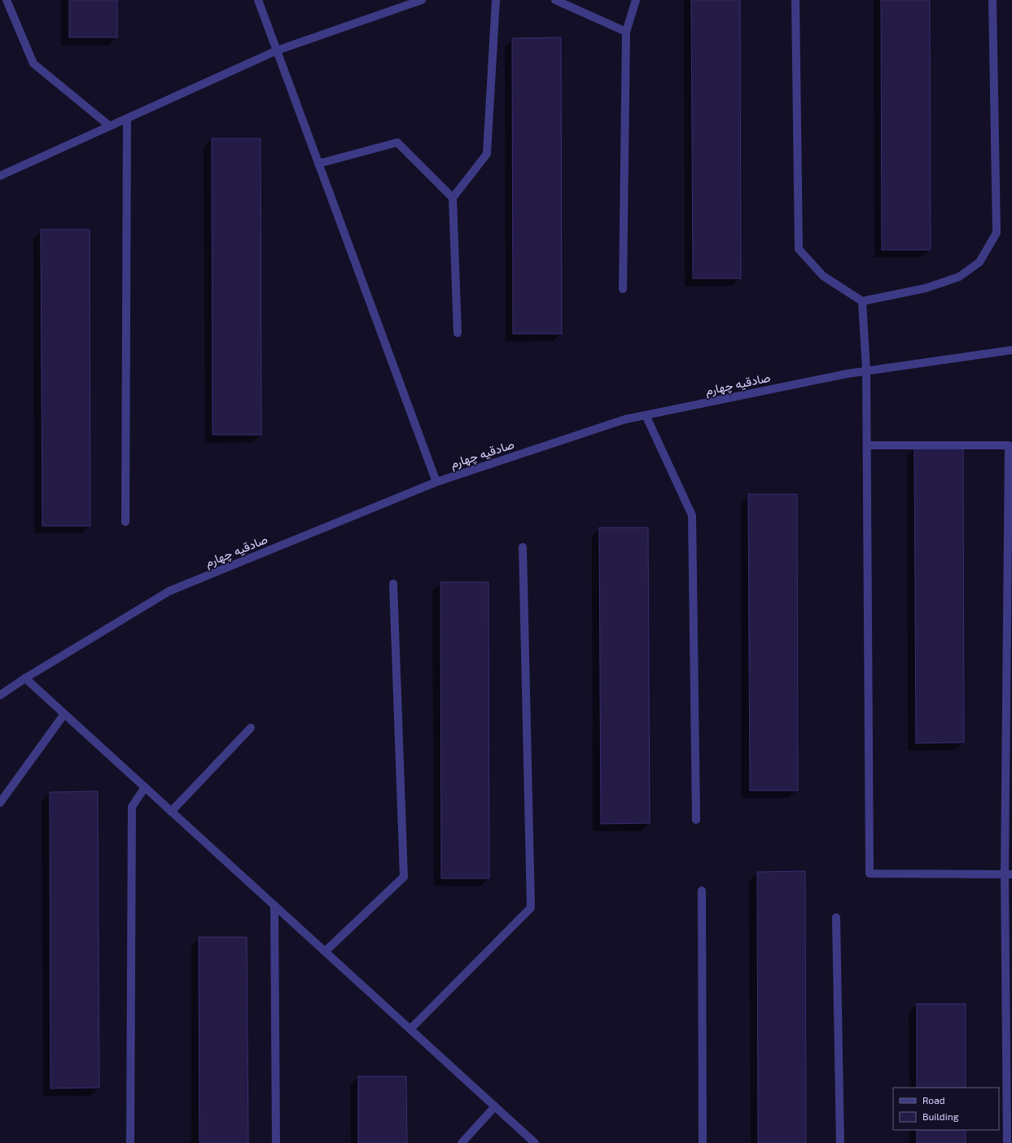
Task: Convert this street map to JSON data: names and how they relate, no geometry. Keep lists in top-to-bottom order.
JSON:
{
  "streets": {
    "street": ["صادقیه چهارم"]
  },
  "legend": ["Road", "Building"]
}
